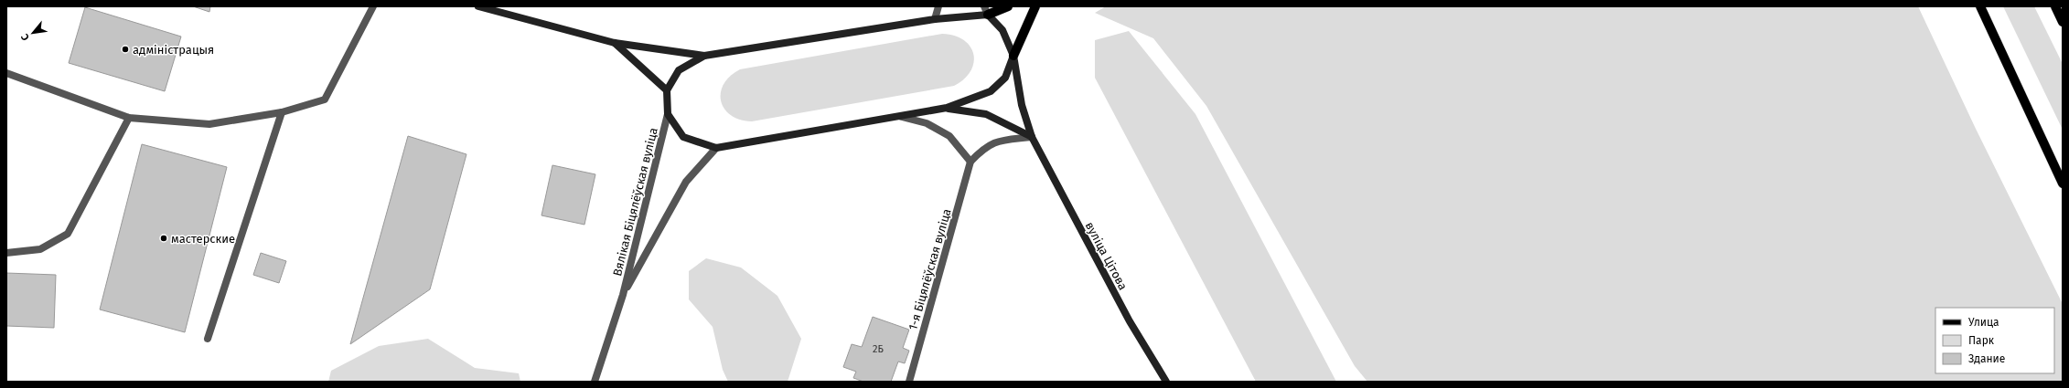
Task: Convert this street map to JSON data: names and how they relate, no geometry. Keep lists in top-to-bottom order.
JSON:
{
  "streets": {
    "main road": ["вуліца Цітова"],
    "street": ["Вялікая Біцялёўская вуліца", "1-я Біцялёўская вуліца"]
  },
  "crossings": [
    ["вуліца Цітова", "1-я Біцялёўская вуліца"]
  ],
  "places": ["адміністрацыя", "мастерские"],
  "house_numbers": ["2Б"],
  "legend": ["Улица", "Парк", "Здание"],
  "north": "bottom left"
}
